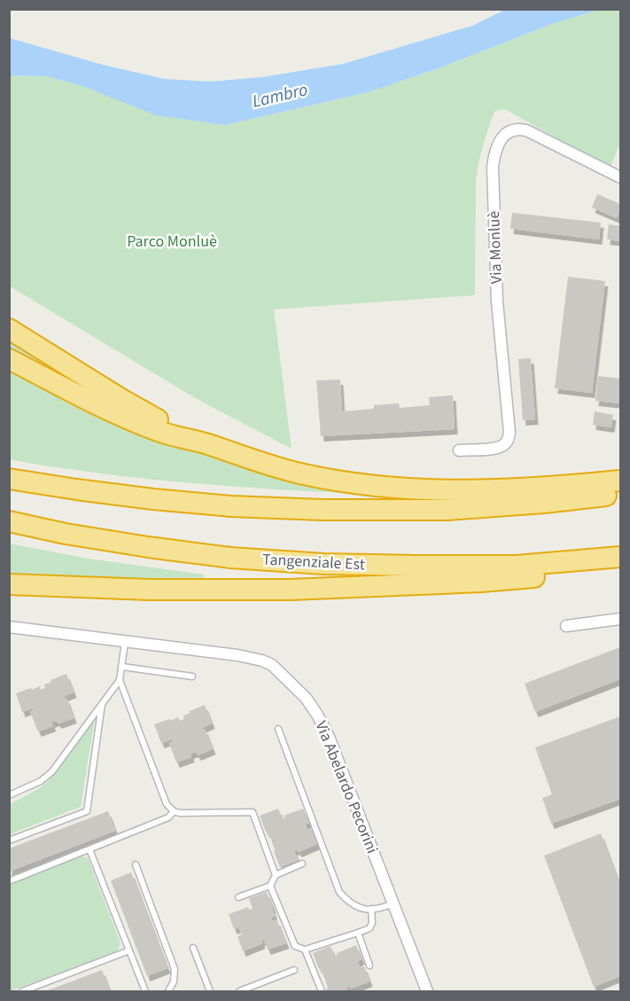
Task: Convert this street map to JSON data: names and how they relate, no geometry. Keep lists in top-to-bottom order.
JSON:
{
  "streets": {
    "highway": ["Tangenziale Est"],
    "street": ["Via Monluè", "Via Abelardo Pecorini"]
  },
  "water": ["Lambro"],
  "parks": ["Parco Monluè"]
}
